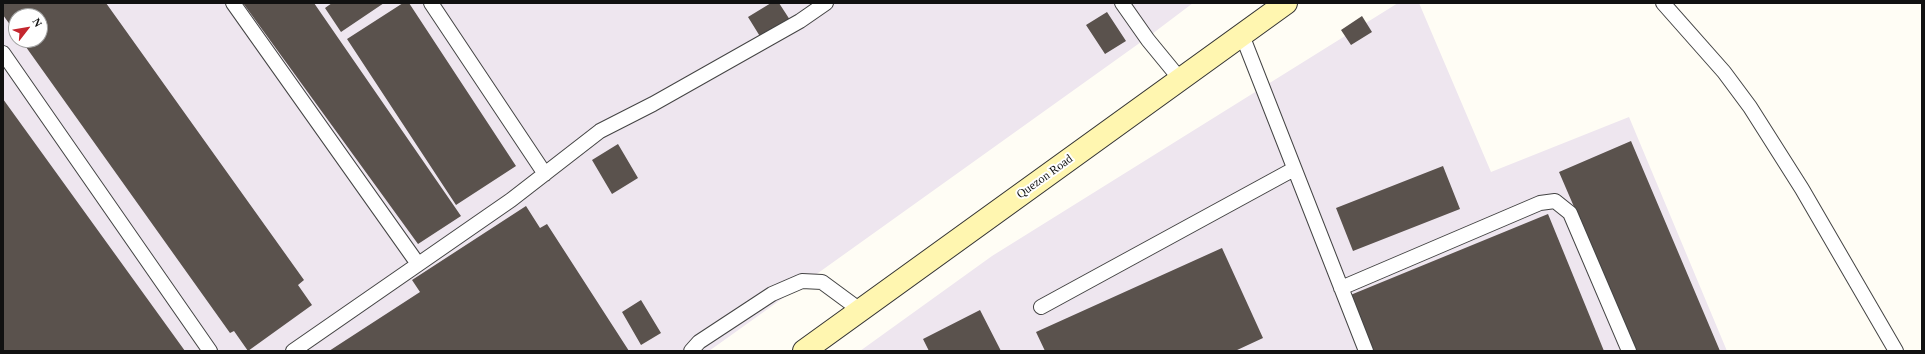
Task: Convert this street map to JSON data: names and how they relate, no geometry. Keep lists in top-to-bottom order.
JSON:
{
  "streets": {
    "main road": ["Quezon Road"]
  },
  "north": "top right"
}
